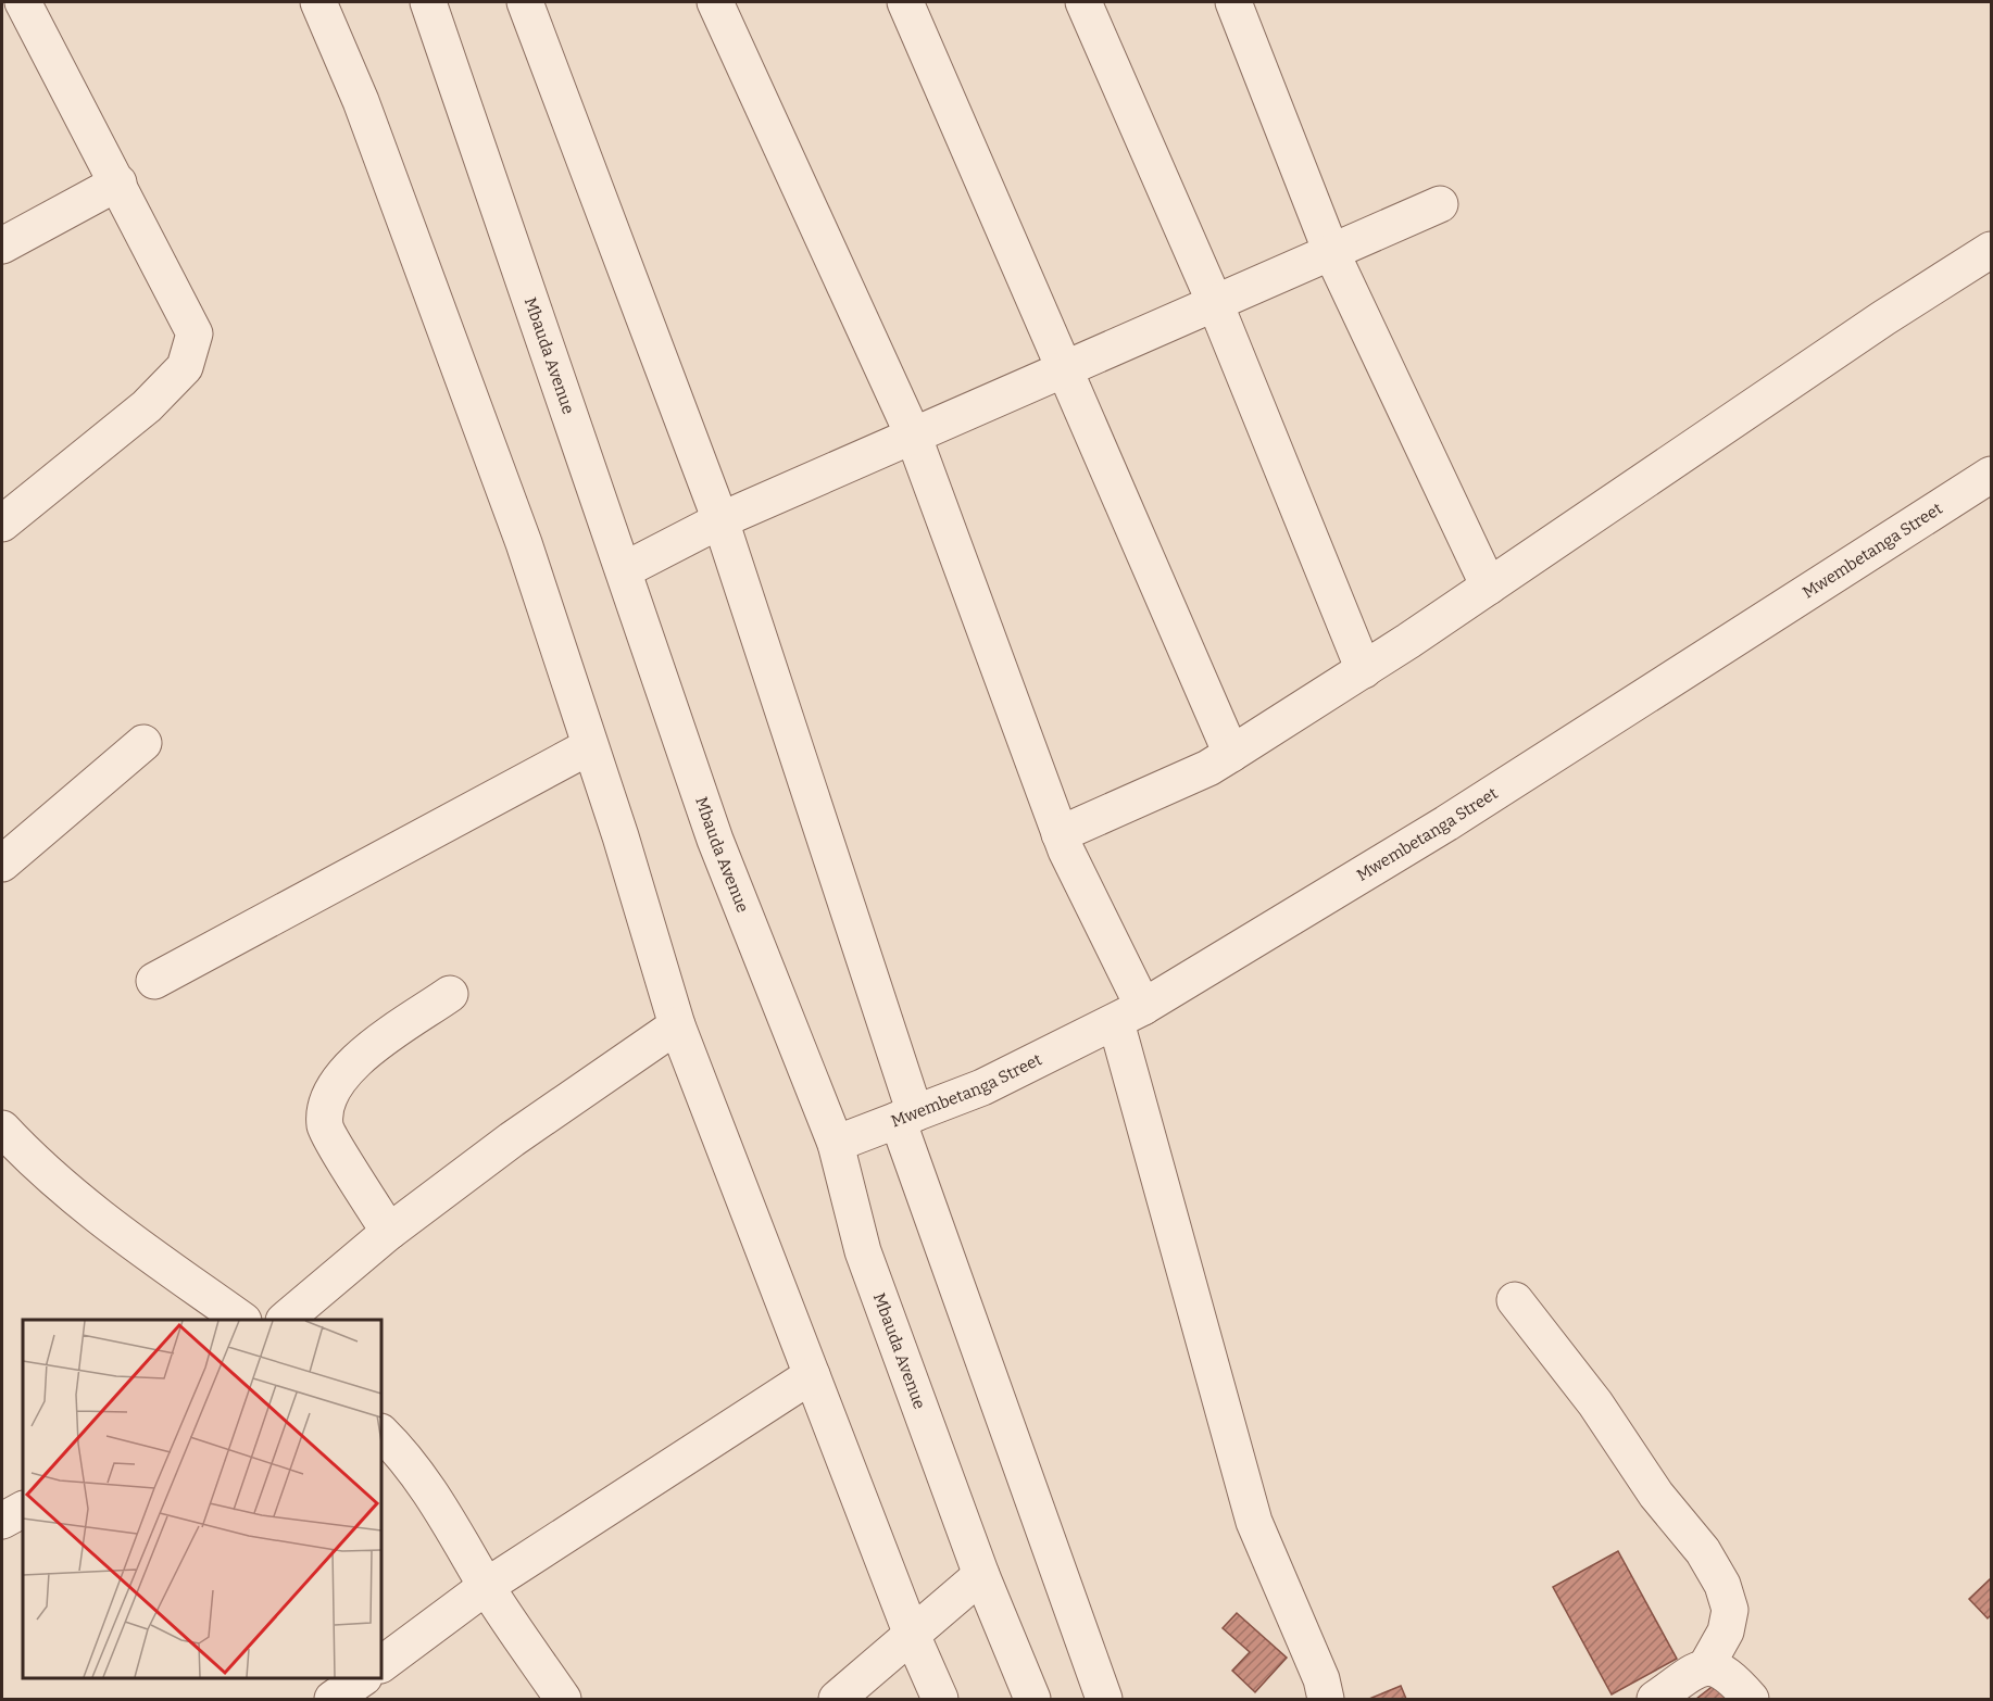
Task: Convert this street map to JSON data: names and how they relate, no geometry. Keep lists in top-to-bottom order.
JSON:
{
  "streets": {
    "street": ["Mbauda Avenue", "Mwembetanga Street"]
  },
  "crossings": [
    ["Mbauda Avenue", "Mwembetanga Street"]
  ]
}
